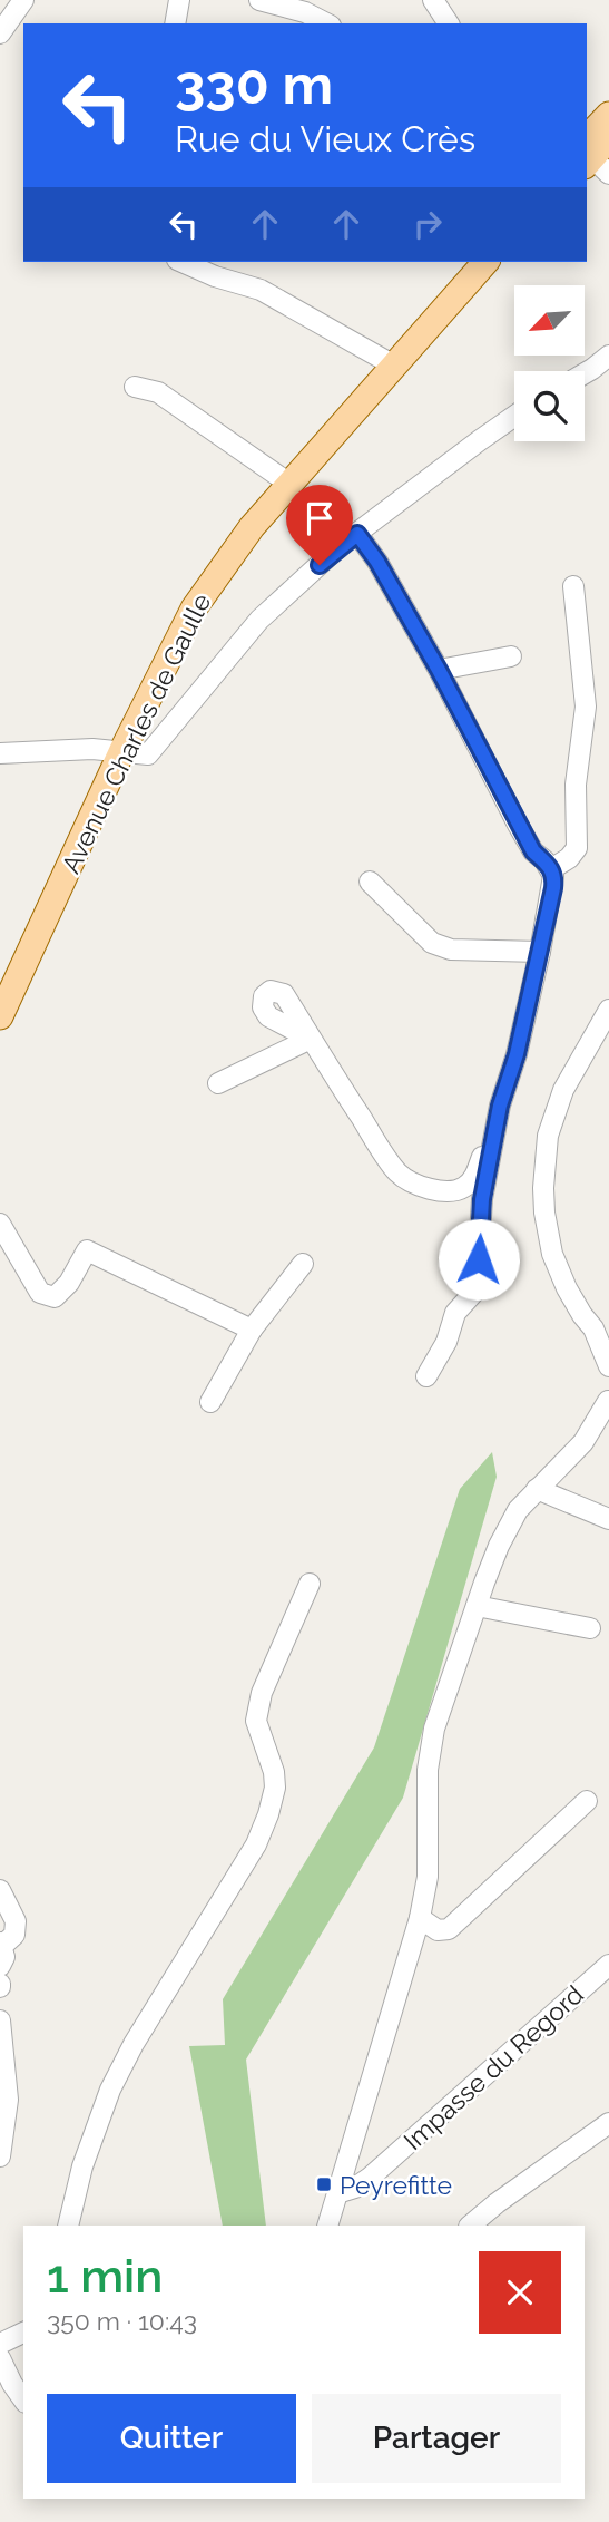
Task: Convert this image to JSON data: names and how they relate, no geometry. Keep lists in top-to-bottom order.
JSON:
{
  "streets": {
    "main road": ["Avenue Charles de Gaulle"],
    "street": ["Impasse du Regord"]
  },
  "places": {
    "transit": ["Peyrefitte"]
  },
  "north": "bottom left",
  "page": {
    "turn": ["330 m", "Rue du Vieux Crès"],
    "heading": ["1 min", "350 m · 10:43"],
    "buttons": ["Quitter", "Partager"]
  }
}
